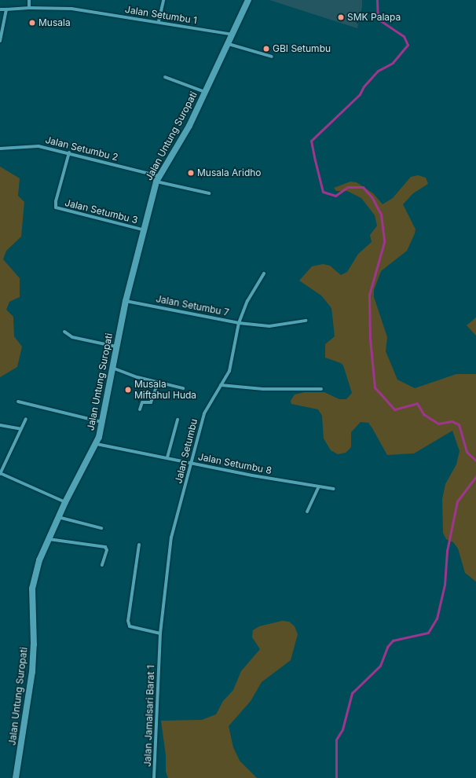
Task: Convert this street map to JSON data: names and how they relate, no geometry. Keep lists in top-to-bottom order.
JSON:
{
  "streets": {
    "main road": ["Jalan Untung Suropati"],
    "street": [
      "Jalan Setumbu 1",
      "Jalan Setumbu 2",
      "Jalan Setumbu 3",
      "Jalan Setumbu 7",
      "Jalan Setumbu",
      "Jalan Setumbu 8",
      "Jalan Jamalsari Barat 1"
    ]
  },
  "crossings": [
    ["Jalan Setumbu 1", "Jalan Untung Suropati"],
    ["Jalan Untung Suropati", "Jalan Setumbu 2"],
    ["Jalan Untung Suropati", "Jalan Setumbu 3"],
    ["Jalan Untung Suropati", "Jalan Setumbu 7"],
    ["Jalan Untung Suropati", "Jalan Setumbu 8"],
    ["Jalan Setumbu 2", "Jalan Setumbu 3"],
    ["Jalan Setumbu 7", "Jalan Setumbu"],
    ["Jalan Setumbu", "Jalan Setumbu 8"],
    ["Jalan Setumbu", "Jalan Jamalsari Barat 1"]
  ],
  "places": [
    "SMK Palapa",
    "Musala",
    "GBI Setumbu",
    "Musala Aridho",
    "Musala Miftahul Huda"
  ]
}
